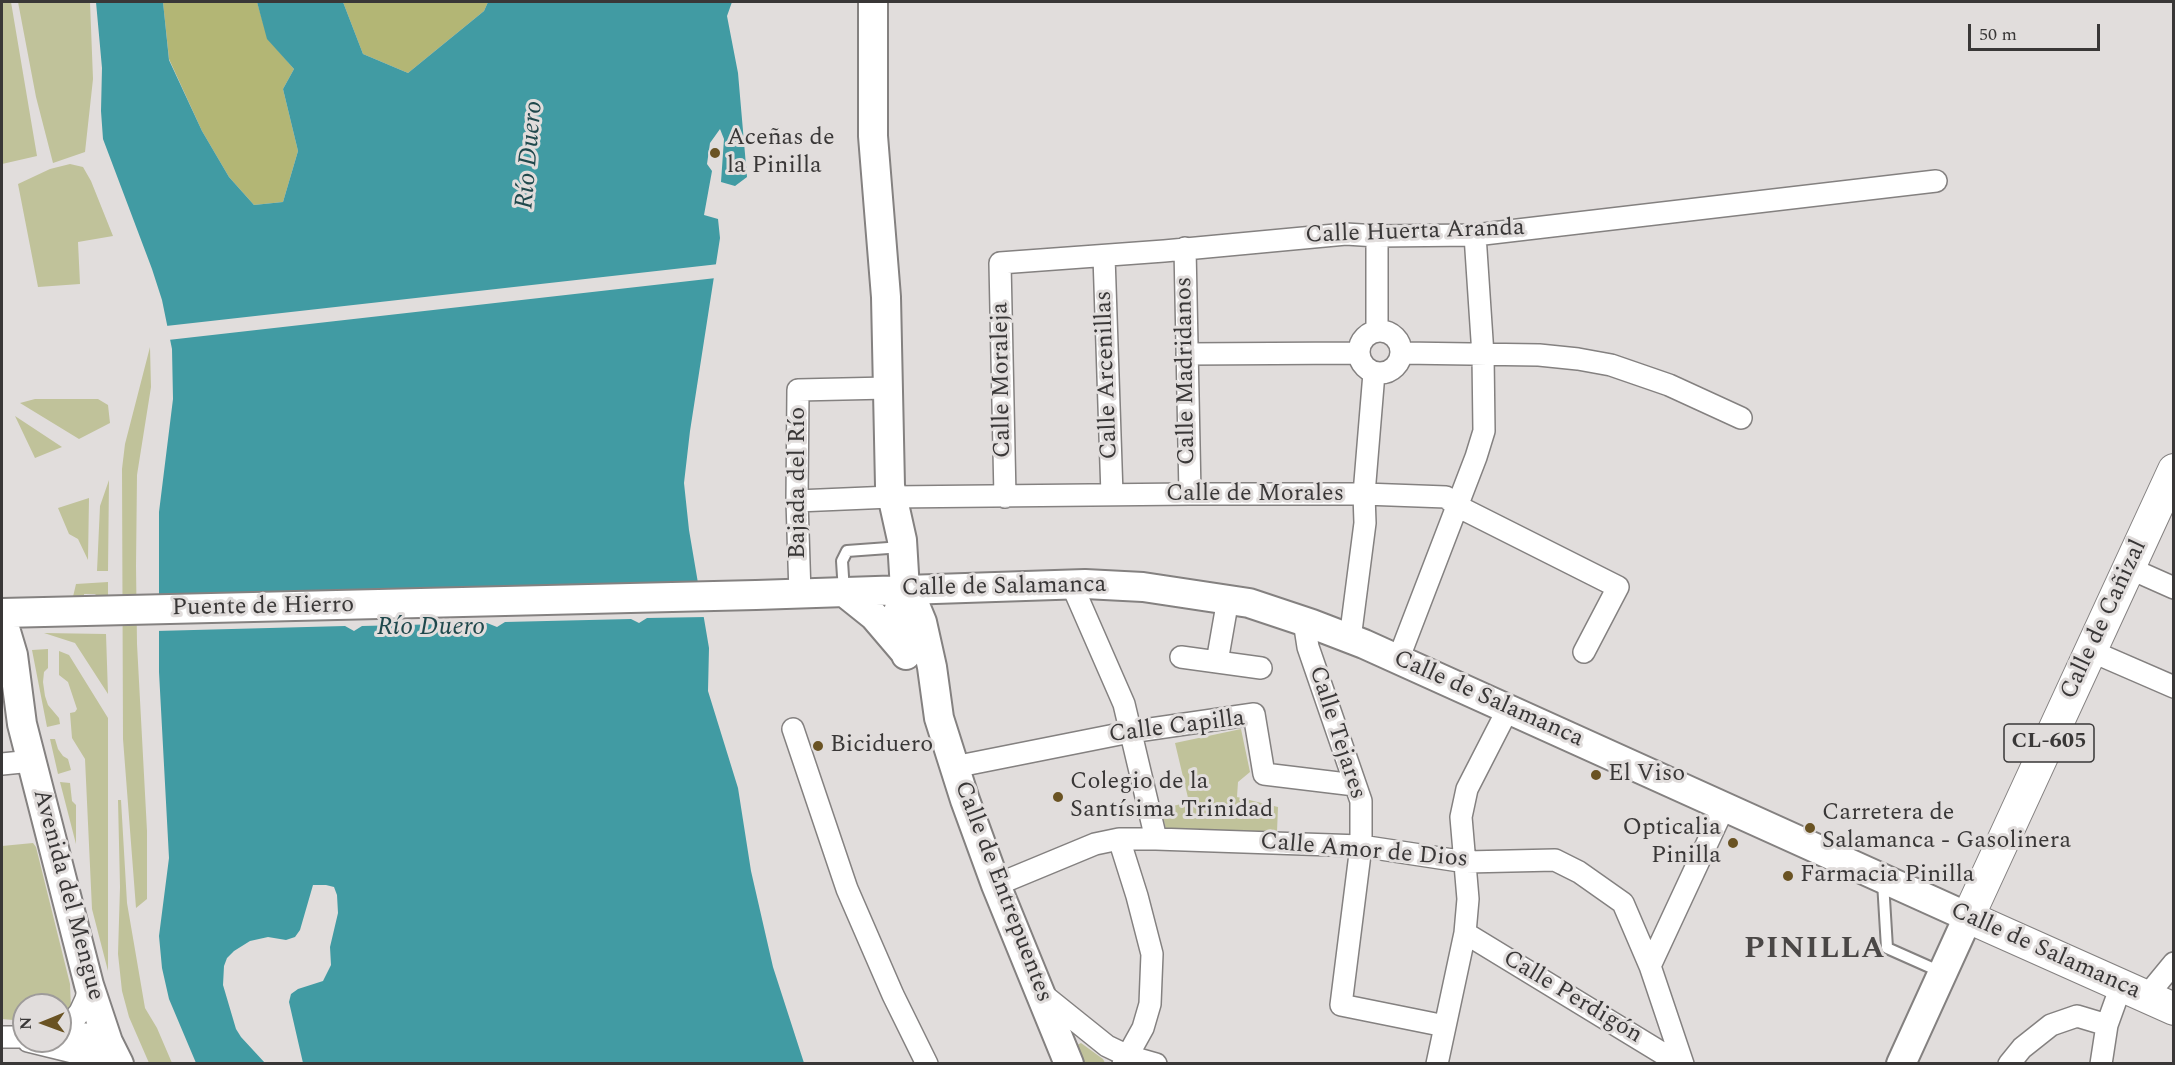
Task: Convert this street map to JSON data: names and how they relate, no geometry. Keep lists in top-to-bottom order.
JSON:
{
  "streets": {
    "main road": [
      "Calle de Salamanca",
      "Puente de Hierro",
      "Calle de Cañizal",
      "CL-605",
      "Calle de Entrepuentes",
      "Avenida del Mengue"
    ],
    "street": [
      "Calle Huerta Aranda",
      "Calle Madridanos",
      "Calle Arcenillas",
      "Calle Moraleja",
      "Bajada del Río",
      "Calle de Morales",
      "Calle Capilla",
      "Calle Tejares",
      "Calle Amor de Dios",
      "Calle Perdigón"
    ]
  },
  "crossings": [
    ["Calle Huerta Aranda", "Calle Madridanos"],
    ["Calle Huerta Aranda", "Calle Arcenillas"],
    ["Calle Huerta Aranda", "Calle Moraleja"],
    ["Calle Madridanos", "Calle de Morales"],
    ["Calle Arcenillas", "Calle de Morales"],
    ["Calle Moraleja", "Calle de Morales"],
    ["Bajada del Río", "Calle de Morales"],
    ["Bajada del Río", "Calle de Salamanca"],
    ["Calle de Salamanca", "Puente de Hierro"],
    ["Calle de Salamanca", "Calle de Cañizal"],
    ["Calle de Salamanca", "Calle Tejares"],
    ["Calle de Salamanca", "Calle de Entrepuentes"],
    ["Calle Capilla", "Calle Tejares"],
    ["Calle Capilla", "Calle de Entrepuentes"],
    ["Calle Tejares", "Calle Amor de Dios"],
    ["Calle Amor de Dios", "Calle de Entrepuentes"],
    ["Calle Amor de Dios", "Calle Perdigón"]
  ],
  "districts": ["PINILLA"],
  "water": ["Río Duero"],
  "places": [
    "Aceñas de la Pinilla",
    "Biciduero",
    "El Viso",
    "Colegio de la Santísima Trinidad",
    "Carretera de Salamanca - Gasolinera",
    "Opticalia Pinilla",
    "Farmacia Pinilla"
  ],
  "scale_bar": "50 m",
  "north": "left"
}
